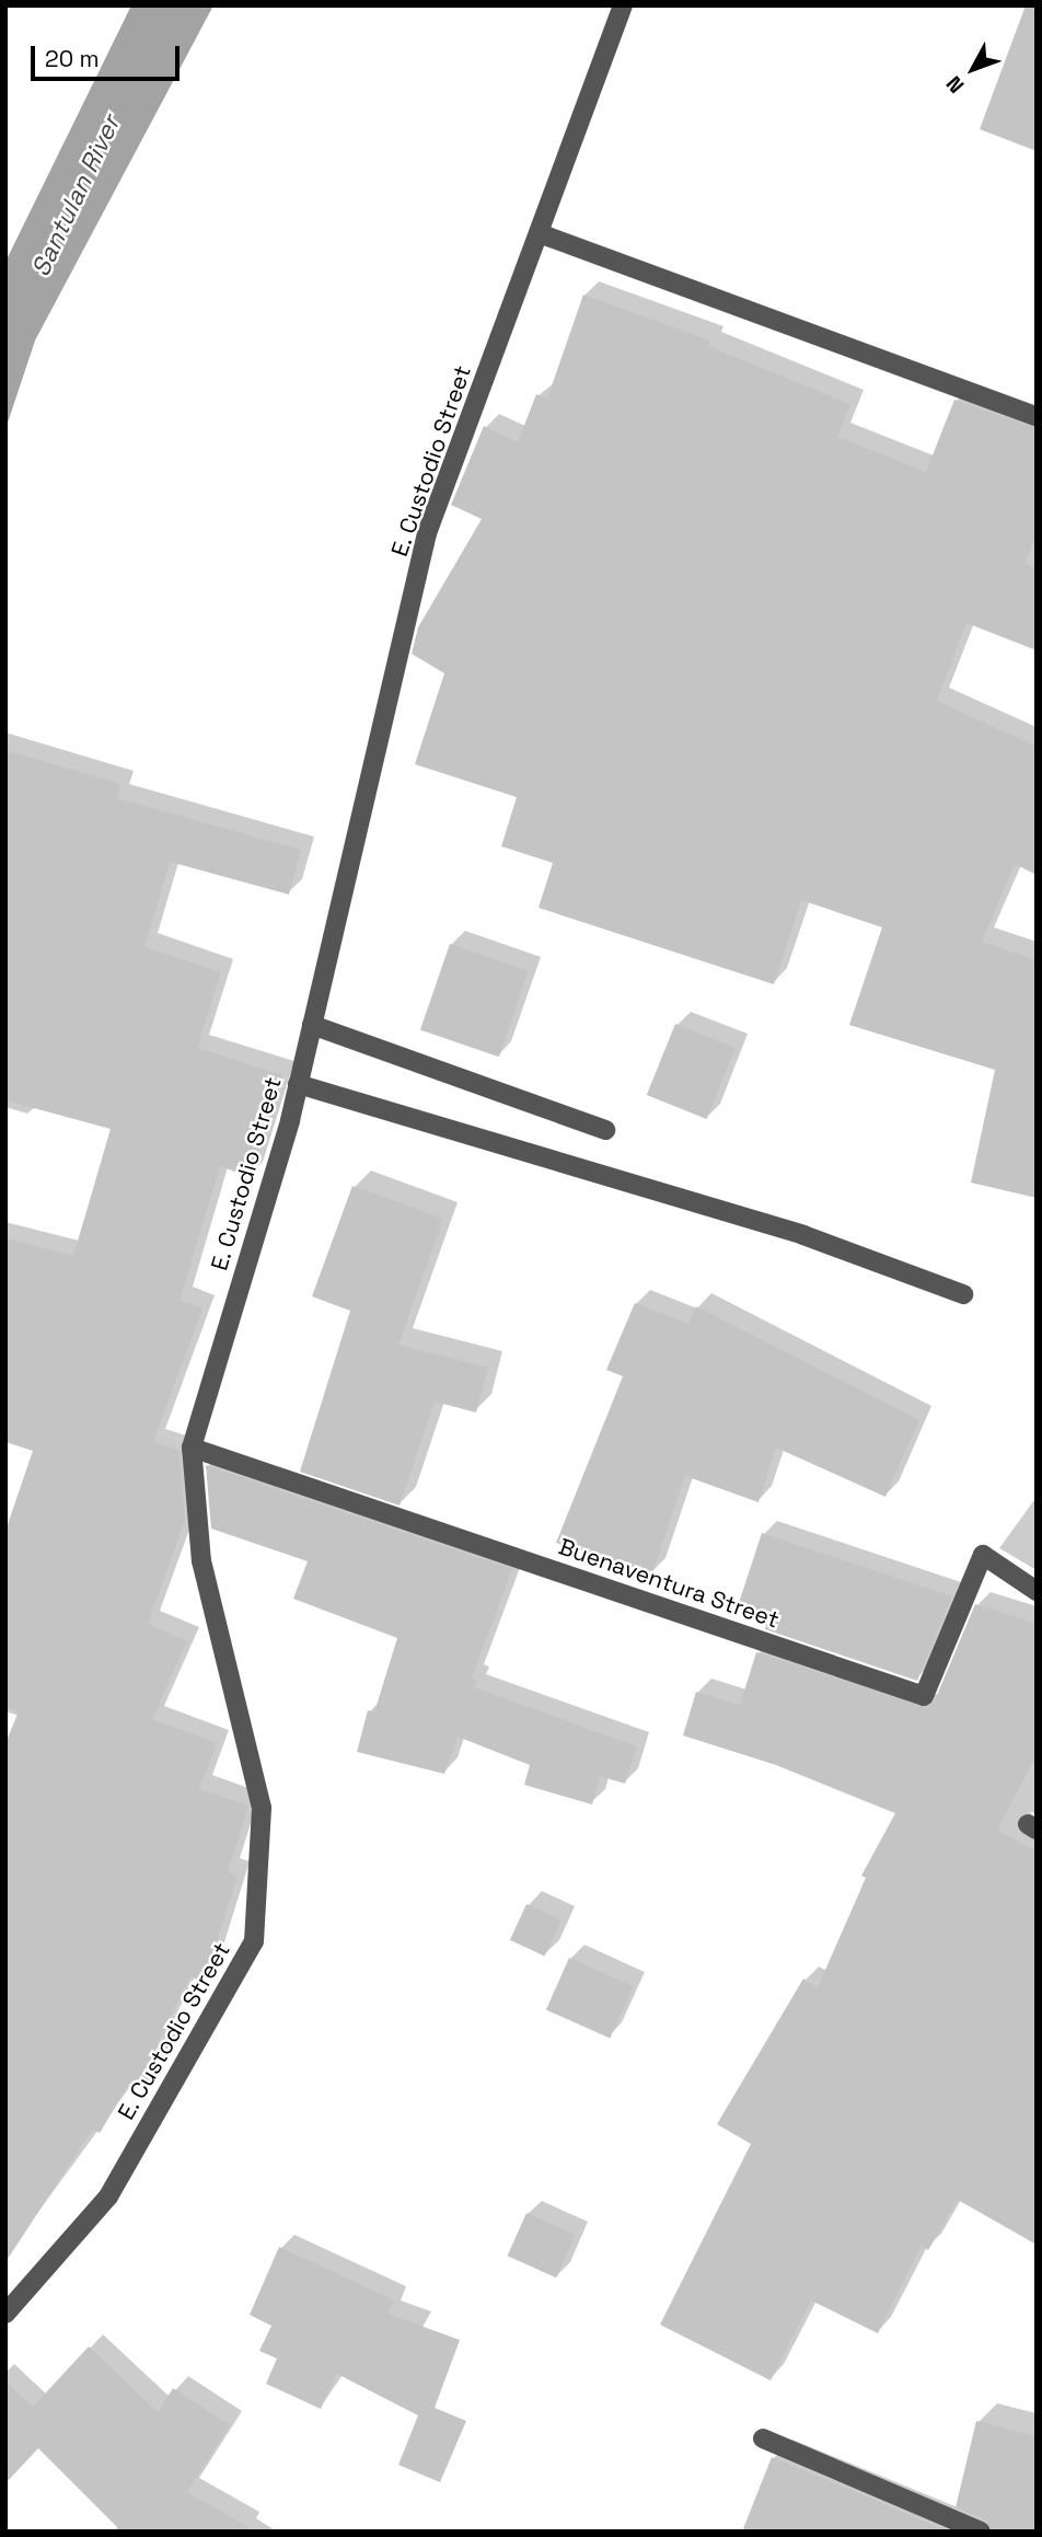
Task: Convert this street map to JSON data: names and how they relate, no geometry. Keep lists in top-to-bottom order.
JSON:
{
  "streets": {
    "street": ["E. Custodio Street", "Buenaventura Street"]
  },
  "crossings": [
    ["E. Custodio Street", "Buenaventura Street"]
  ],
  "water": ["Santulan River"],
  "scale_bar": "20 m",
  "north": "bottom left"
}
